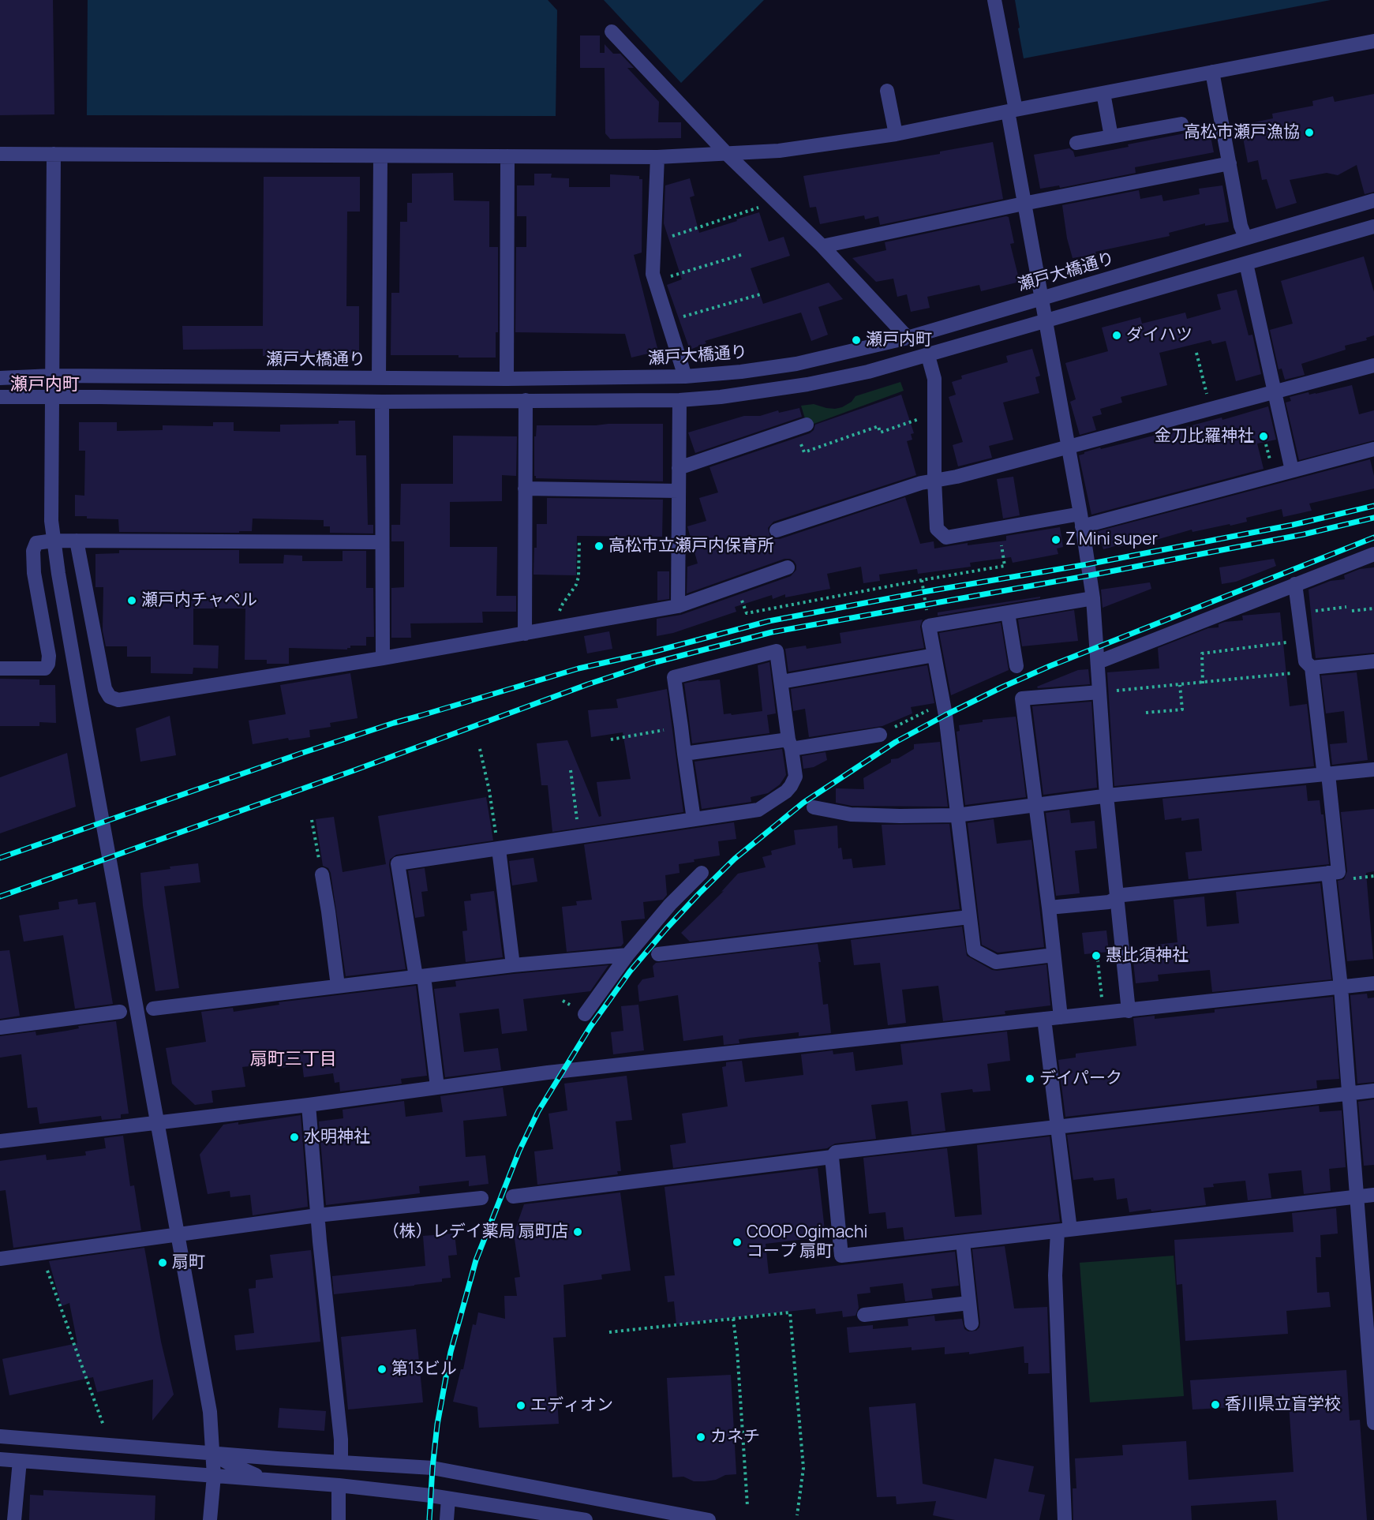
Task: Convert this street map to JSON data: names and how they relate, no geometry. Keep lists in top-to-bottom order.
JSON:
{
  "streets": {
    "street": ["瀬戸大橋通り"]
  },
  "districts": ["瀬戸内町", "扇町三丁目"],
  "places": [
    "高松市瀬戸漁協",
    "ダイハツ",
    "瀬戸内町",
    "金刀比羅神社",
    "Z Mini super",
    "高松市立瀬戸内保育所",
    "瀬戸内チャペル",
    "惠比須神社",
    "デイパーク",
    "水明神社",
    "（株）レデイ薬局 扇町店",
    "COOP Ogimachi コープ 扇町",
    "扇町",
    "第13ビル",
    "香川県立盲学校",
    "エディオン",
    "カネチ"
  ]
}
